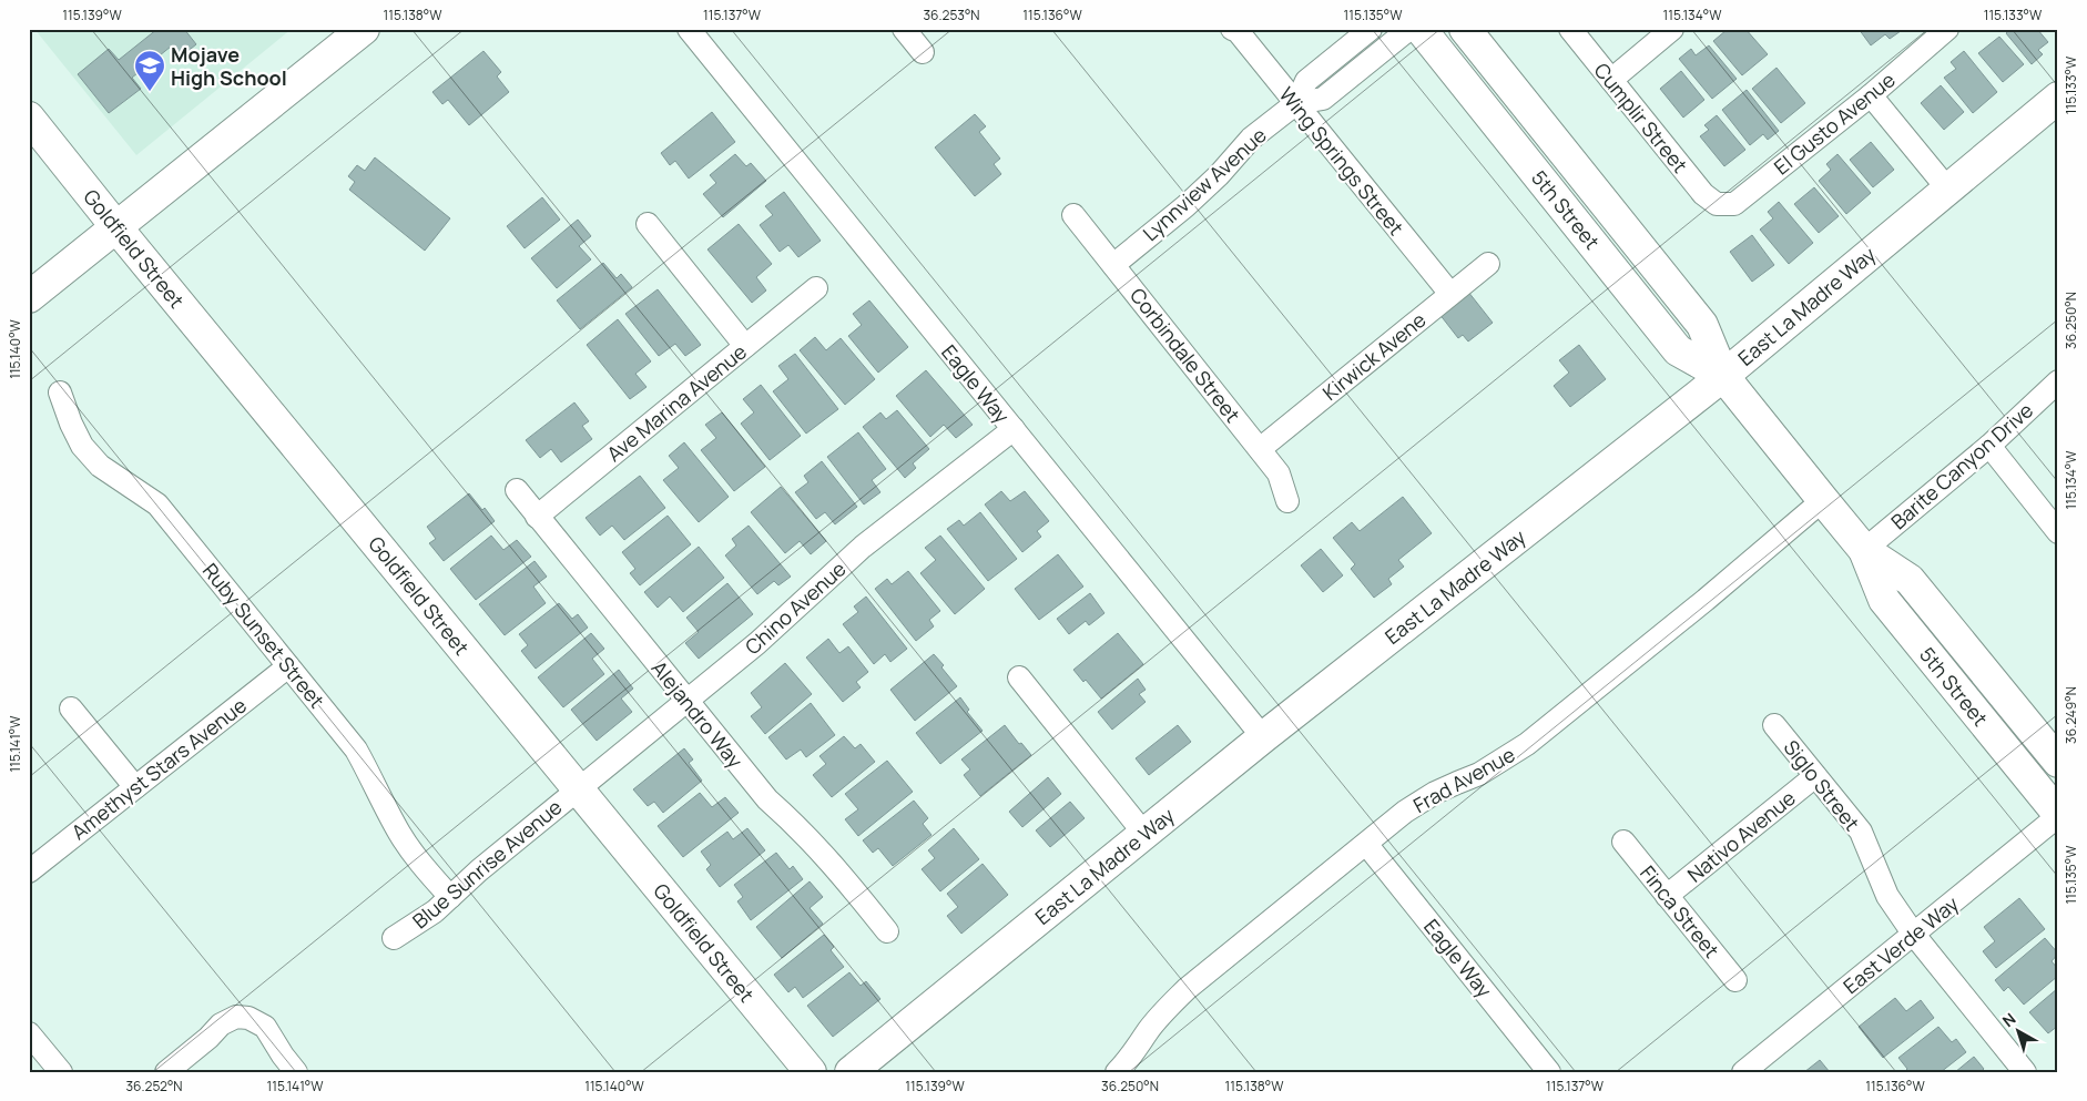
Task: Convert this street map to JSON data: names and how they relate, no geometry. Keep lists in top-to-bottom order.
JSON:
{
  "streets": {
    "street": [
      "Cumplir Street",
      "El Gusto Avenue",
      "Wing Springs Street",
      "Lynnview Avenue",
      "5th Street",
      "Goldfield Street",
      "East La Madre Way",
      "Corbindale Street",
      "Kirwick Avene",
      "Eagle Way",
      "Ave Marina Avenue",
      "Barite Canyon Drive",
      "Chino Avenue",
      "Ruby Sunset Street",
      "Alejandro Way",
      "Amethyst Stars Avenue",
      "Frad Avenue",
      "Siglo Street",
      "Nativo Avenue",
      "Blue Sunrise Avenue",
      "Finca Street",
      "East Verde Way"
    ]
  },
  "crossings": [
    ["Cumplir Street", "El Gusto Avenue"],
    ["Wing Springs Street", "Lynnview Avenue"],
    ["Wing Springs Street", "Kirwick Avene"],
    ["Lynnview Avenue", "Corbindale Street"],
    ["5th Street", "East La Madre Way"],
    ["5th Street", "Barite Canyon Drive"],
    ["5th Street", "Frad Avenue"],
    ["5th Street", "East Verde Way"],
    ["Goldfield Street", "Chino Avenue"],
    ["Goldfield Street", "Blue Sunrise Avenue"],
    ["East La Madre Way", "Eagle Way"],
    ["Corbindale Street", "Kirwick Avene"],
    ["Eagle Way", "Chino Avenue"],
    ["Eagle Way", "Frad Avenue"],
    ["Ave Marina Avenue", "Alejandro Way"],
    ["Chino Avenue", "Alejandro Way"],
    ["Chino Avenue", "Blue Sunrise Avenue"],
    ["Ruby Sunset Street", "Amethyst Stars Avenue"],
    ["Ruby Sunset Street", "Blue Sunrise Avenue"],
    ["Siglo Street", "Nativo Avenue"],
    ["Siglo Street", "East Verde Way"],
    ["Nativo Avenue", "Finca Street"]
  ],
  "places": {
    "school or university": ["Mojave High School"]
  },
  "north": "top left",
  "coordinates": [
    "115.139°W",
    "115.138°W",
    "115.137°W",
    "36.253°N",
    "115.136°W",
    "115.135°W",
    "115.134°W",
    "115.133°W",
    "36.250°N",
    "115.140°W",
    "36.249°N",
    "115.141°W",
    "36.252°N"
  ]
}
